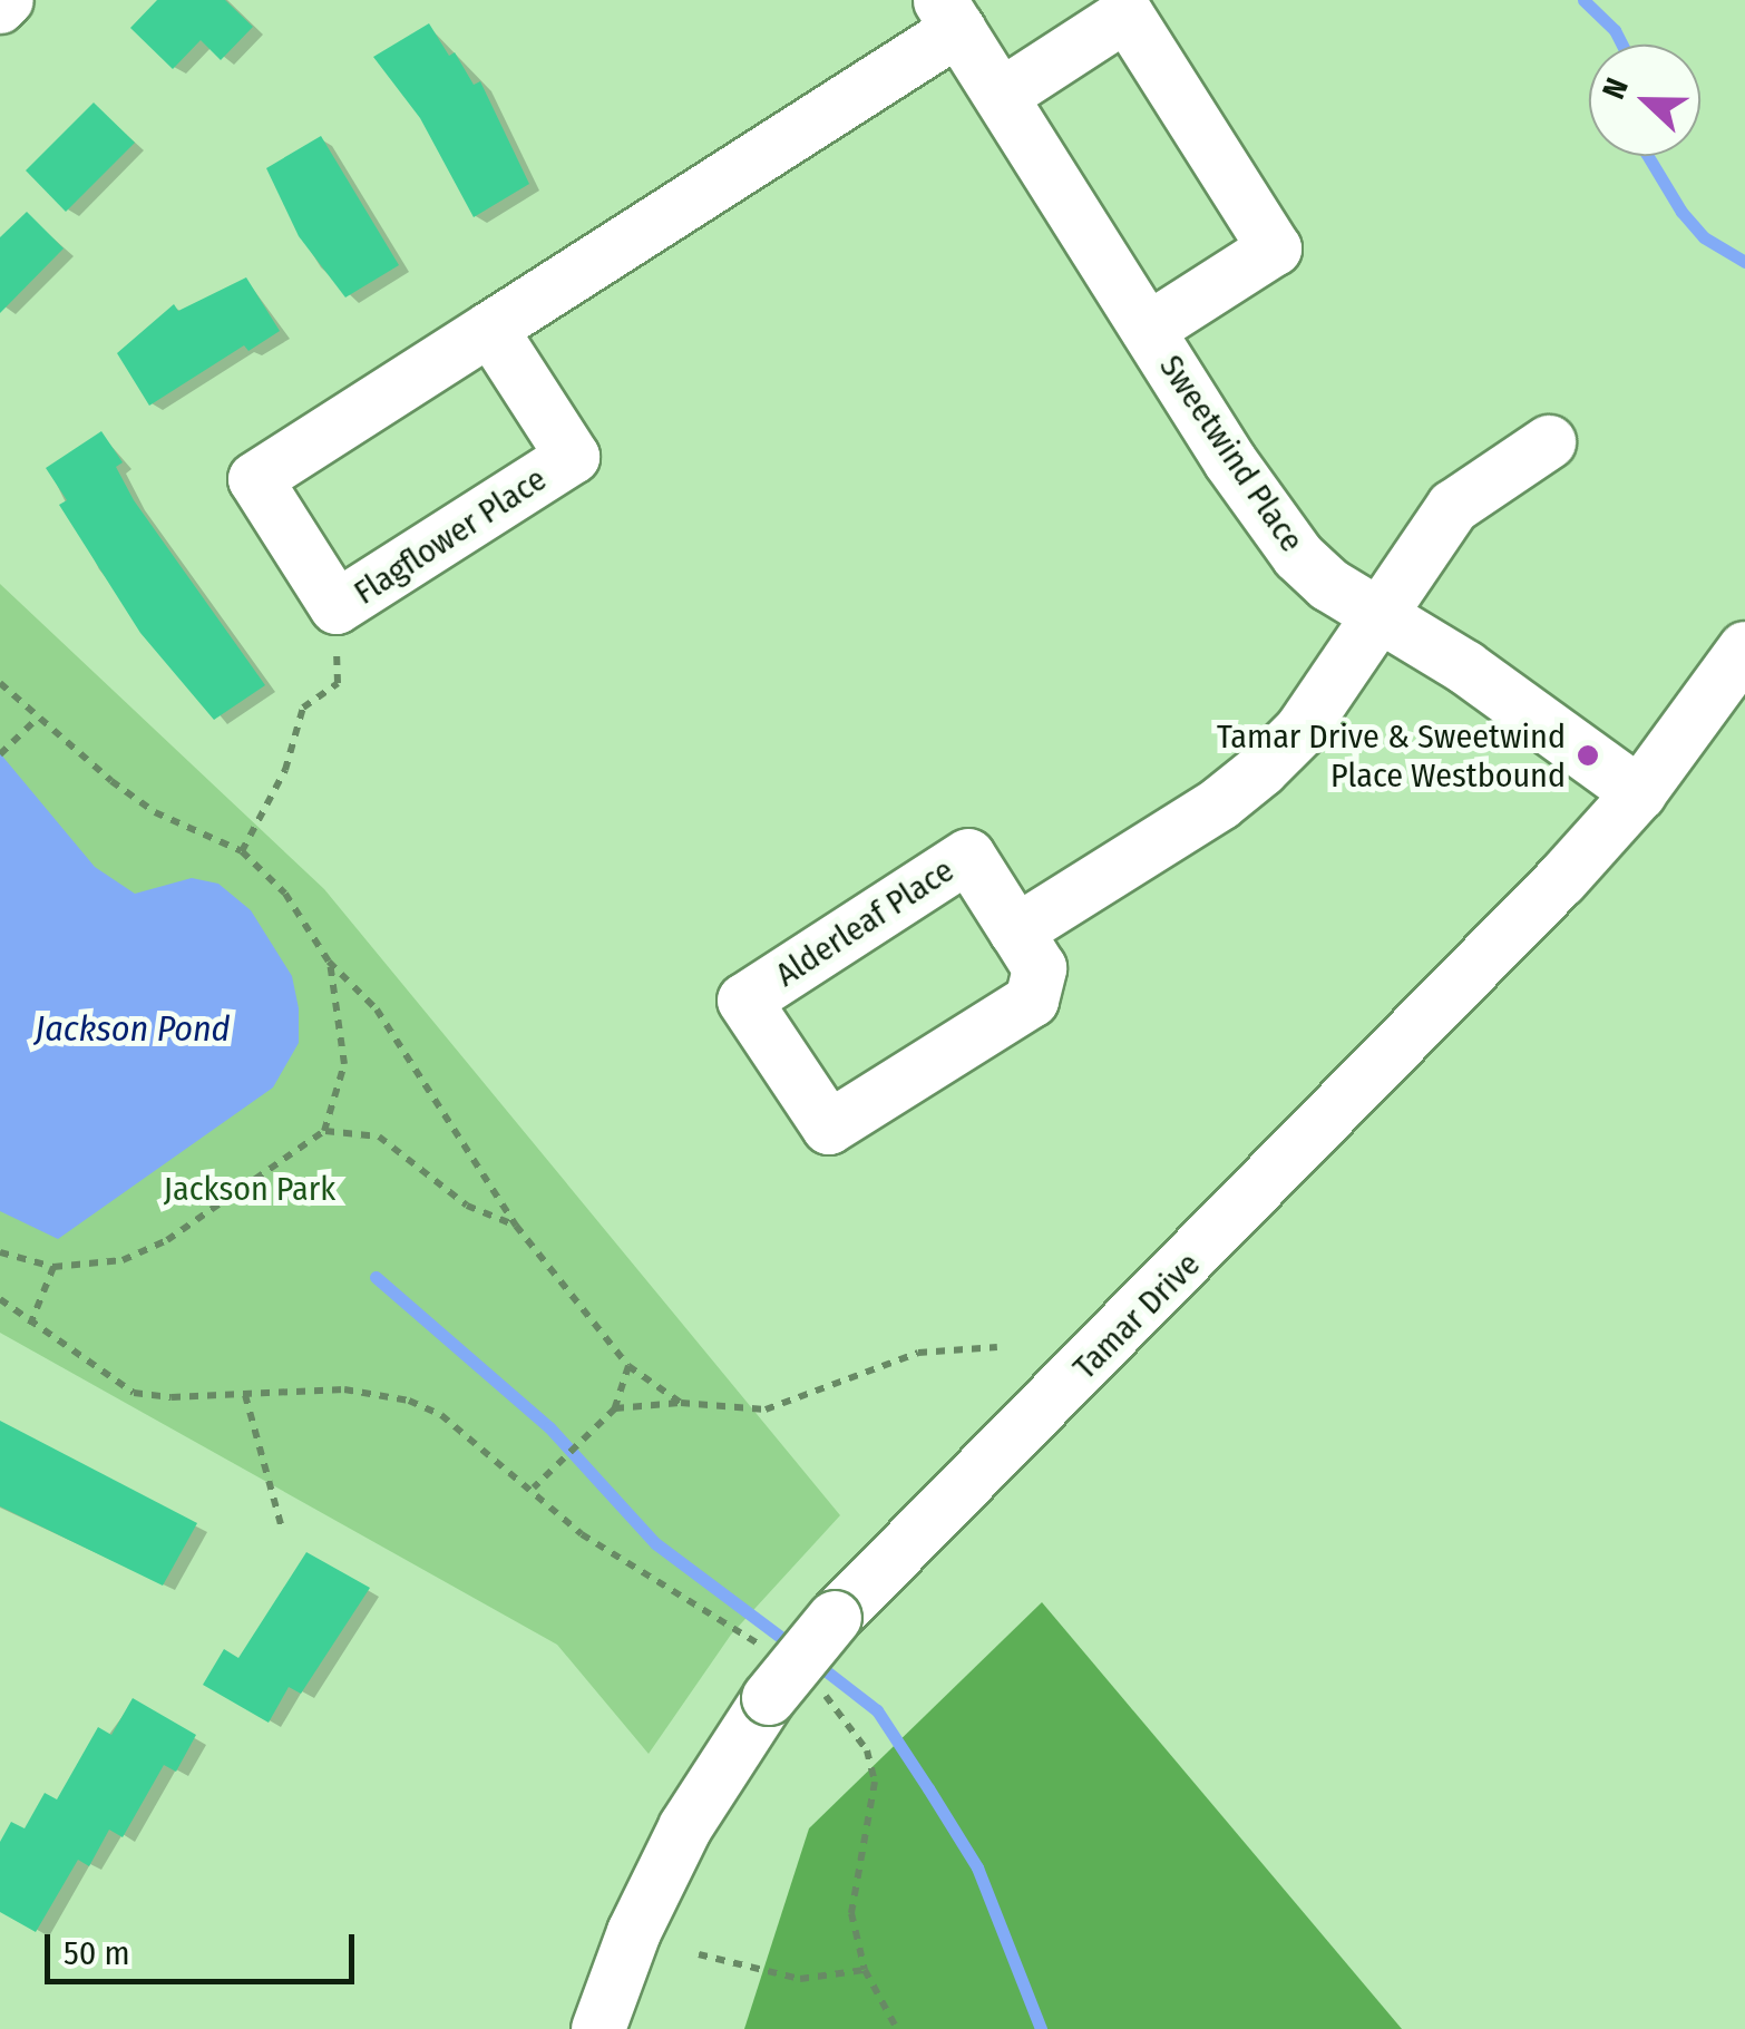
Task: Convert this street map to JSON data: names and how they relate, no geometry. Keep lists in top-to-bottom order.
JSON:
{
  "streets": {
    "street": [
      "Sweetwind Place",
      "Flagflower Place",
      "Alderleaf Place",
      "Tamar Drive"
    ]
  },
  "crossings": [
    ["Sweetwind Place", "Flagflower Place"],
    ["Sweetwind Place", "Tamar Drive"]
  ],
  "water": ["Jackson Pond"],
  "parks": ["Jackson Park"],
  "places": ["Tamar Drive & Sweetwind Place Westbound"],
  "scale_bar": "50 m",
  "north": "left"
}
